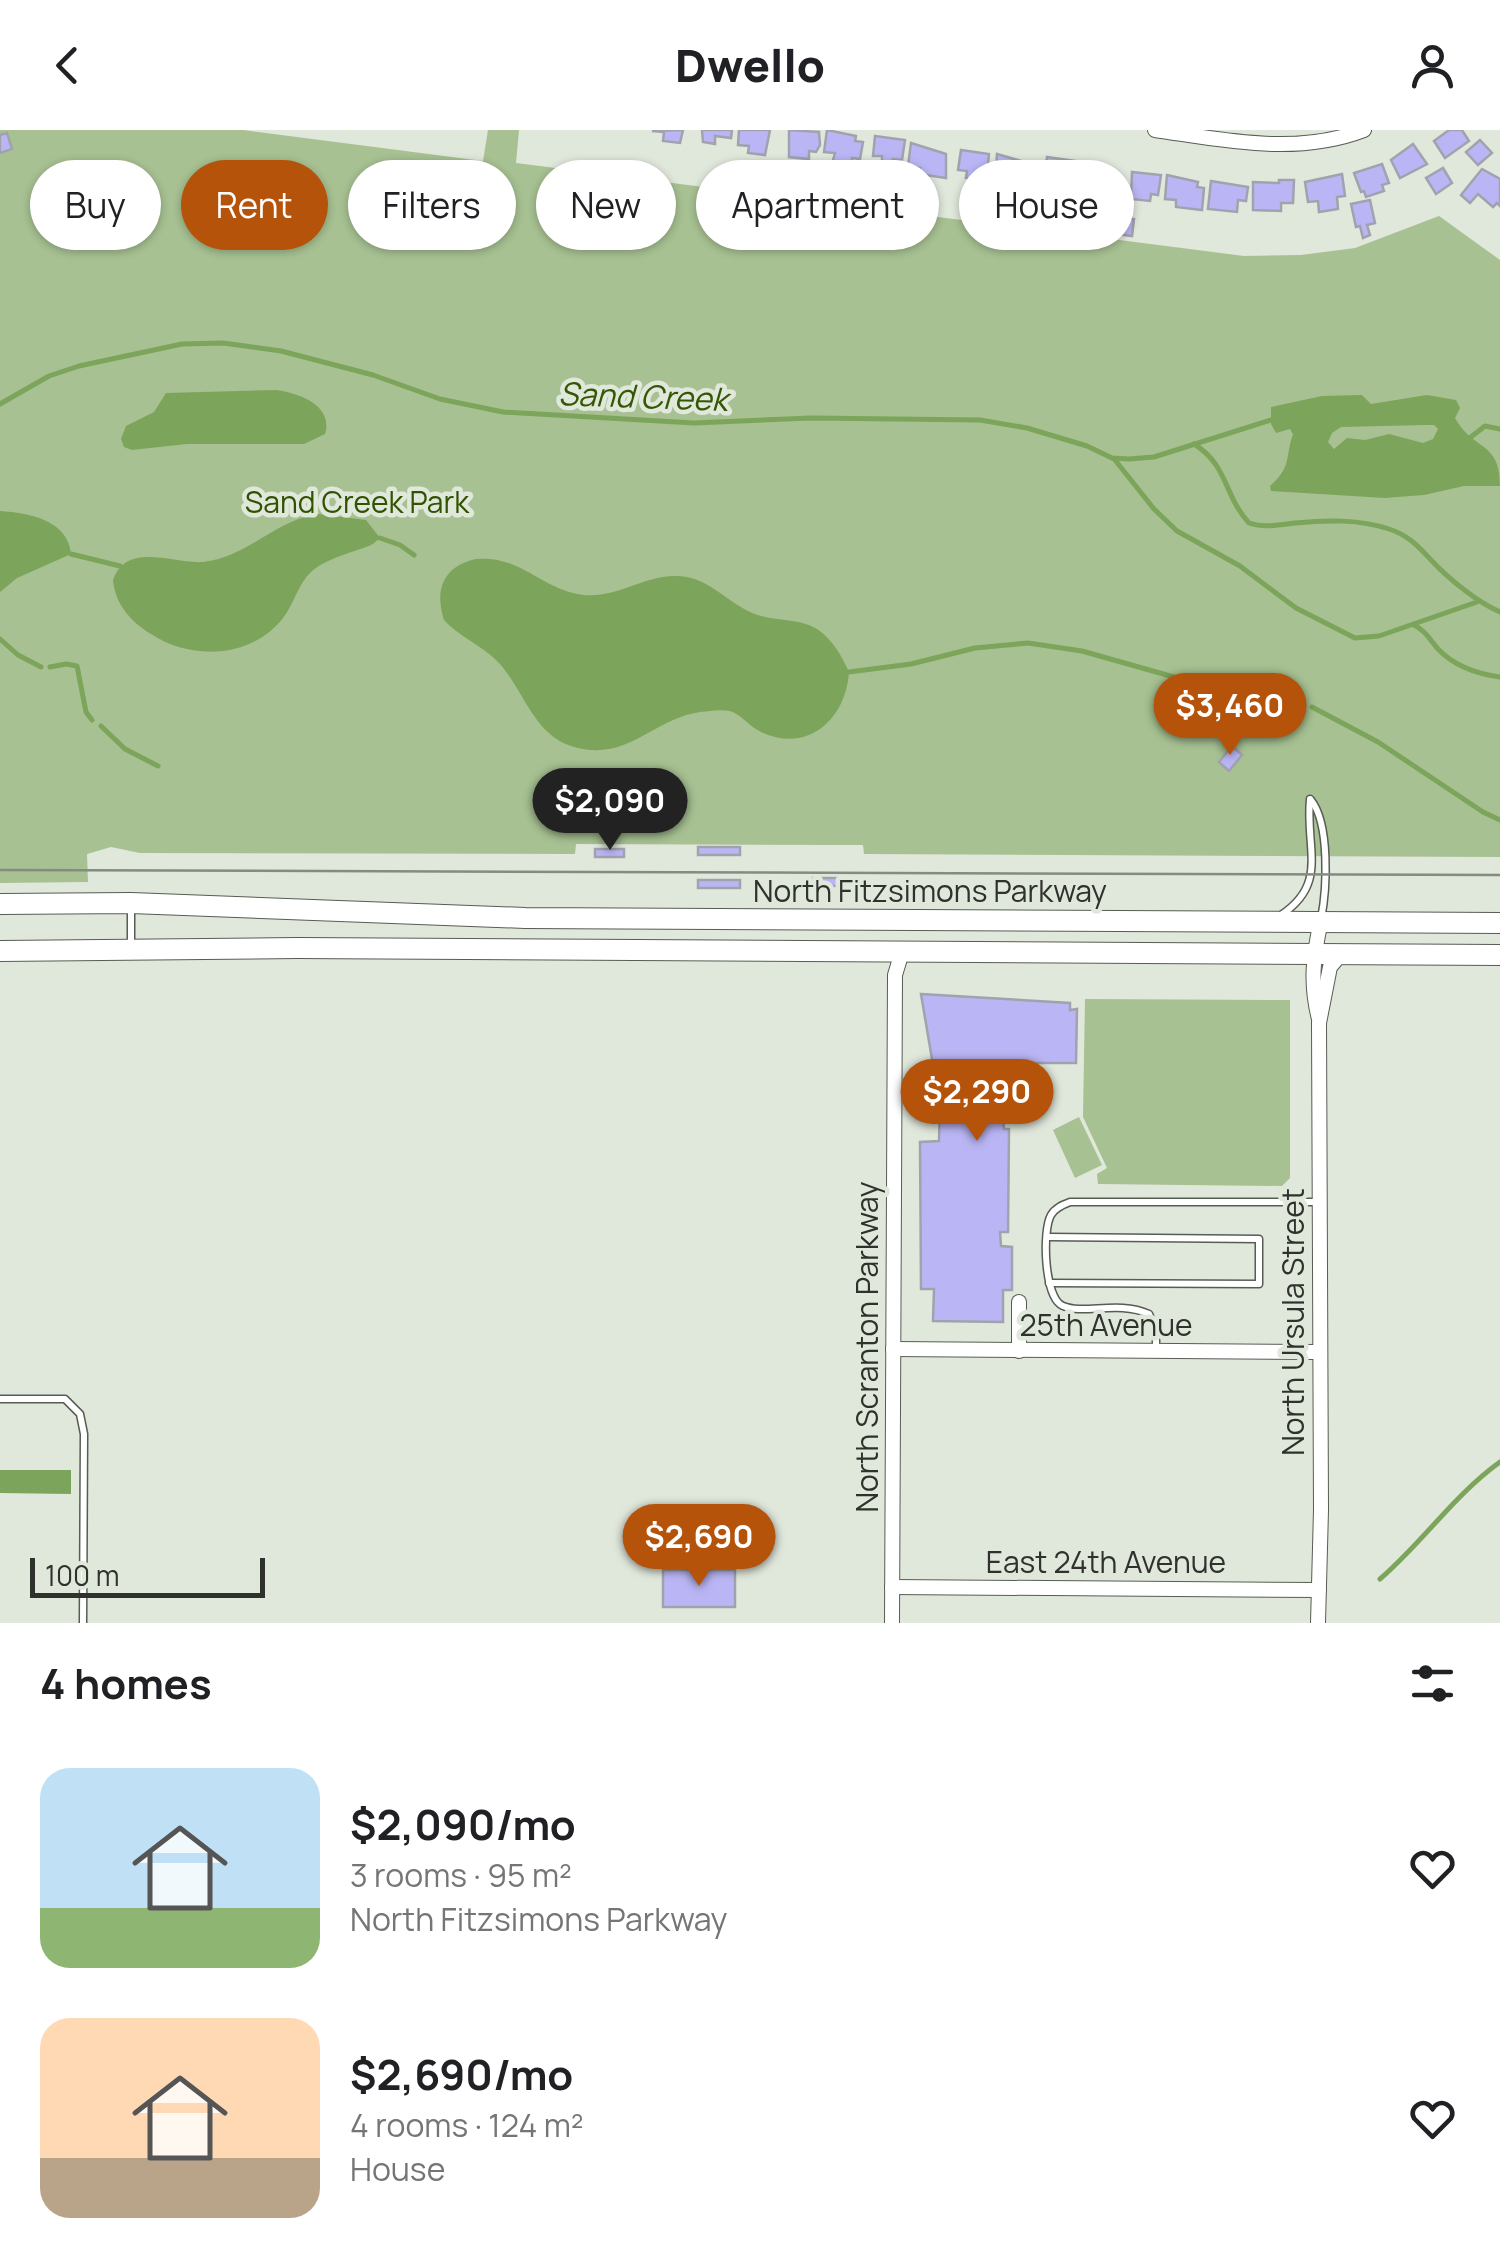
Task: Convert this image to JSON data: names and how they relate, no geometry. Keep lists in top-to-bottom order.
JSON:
{
  "streets": {
    "main road": ["North Fitzsimons Parkway"],
    "street": [
      "North Ursula Street",
      "25th Avenue",
      "North Scranton Parkway",
      "East 24th Avenue"
    ]
  },
  "crossings": [
    ["North Fitzsimons Parkway", "North Ursula Street"],
    ["North Fitzsimons Parkway", "North Scranton Parkway"],
    ["North Ursula Street", "25th Avenue"],
    ["North Ursula Street", "East 24th Avenue"],
    ["25th Avenue", "North Scranton Parkway"],
    ["North Scranton Parkway", "East 24th Avenue"]
  ],
  "water": ["Sand Creek"],
  "parks": ["Sand Creek Park"],
  "scale_bar": "100 m",
  "page": {
    "header": "Dwello",
    "chip": [
      "Buy",
      "Rent",
      "Filters",
      "New",
      "Apartment",
      "House"
    ],
    "price": [
      "$3,460",
      "$2,090",
      "$2,290",
      "$2,690"
    ],
    "scale": "100 m",
    "heading": "4 homes",
    "list": [
      {
        "name": "$2,090/mo",
        "note": "3 rooms · 95 m² · North Fitzsimons Parkway"
      },
      {
        "name": "$2,690/mo",
        "note": "4 rooms · 124 m² · House"
      }
    ]
  }
}
